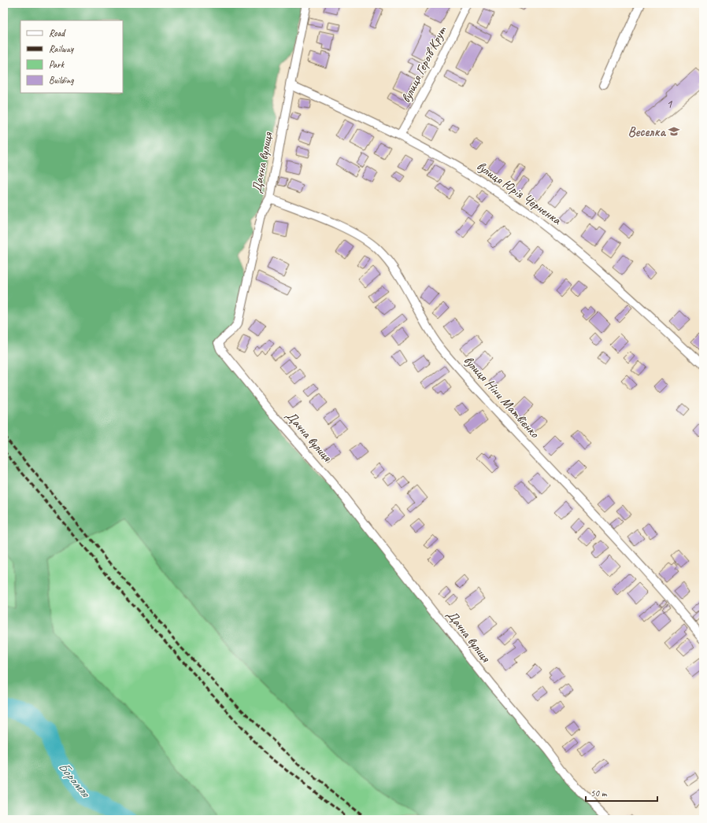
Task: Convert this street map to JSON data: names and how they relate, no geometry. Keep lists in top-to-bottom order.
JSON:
{
  "streets": {
    "street": [
      "вулиця Героїв Крут",
      "Дачна вулиця",
      "вулиця Юрія Черненка",
      "вулиця Ніни Матвієнко"
    ]
  },
  "crossings": [
    ["вулиця Героїв Крут", "вулиця Юрія Черненка"],
    ["Дачна вулиця", "вулиця Юрія Черненка"],
    ["Дачна вулиця", "вулиця Ніни Матвієнко"]
  ],
  "water": ["Боромля"],
  "places": {
    "school or university": ["Веселка"]
  },
  "house_numbers": ["1"],
  "legend": [
    "Road",
    "Railway",
    "Park",
    "Building"
  ],
  "scale_bar": "50 m"
}
